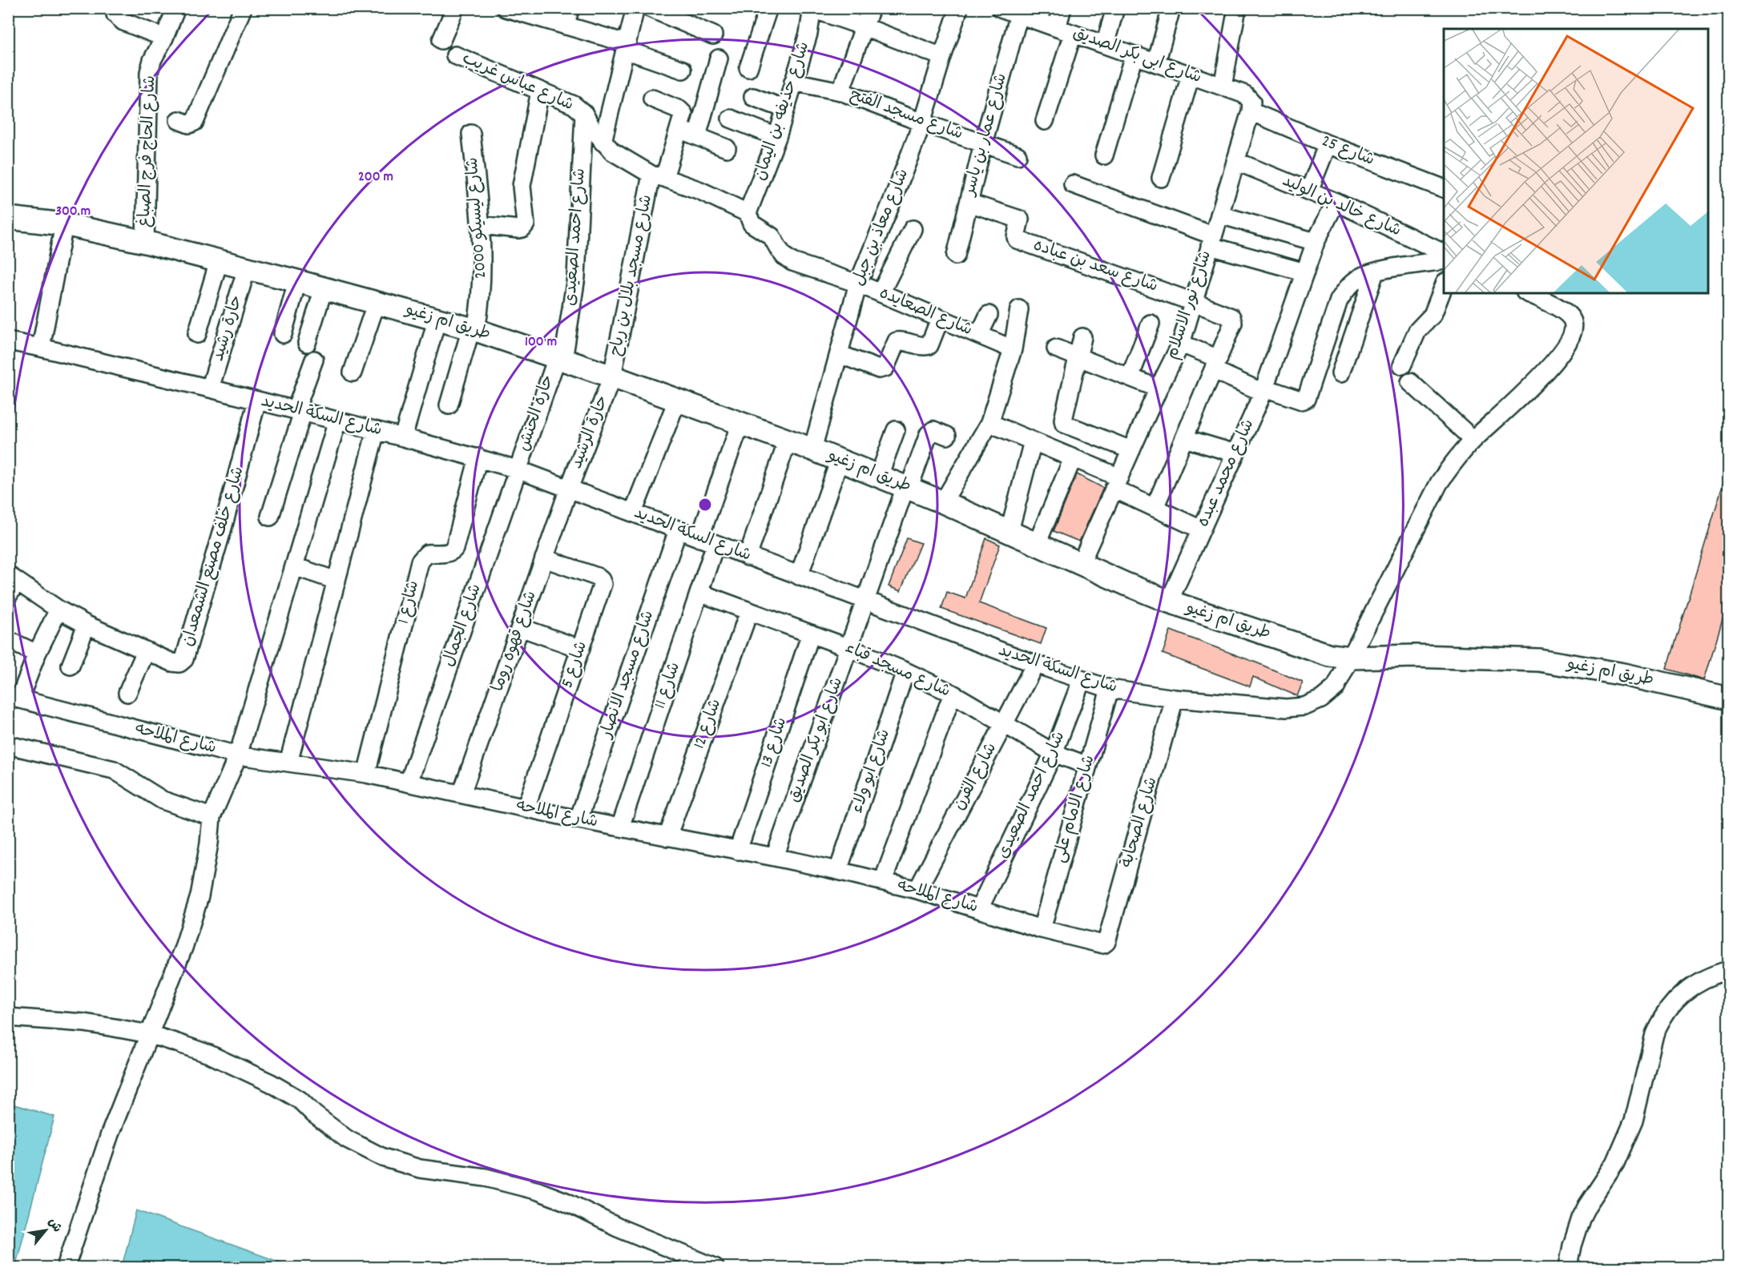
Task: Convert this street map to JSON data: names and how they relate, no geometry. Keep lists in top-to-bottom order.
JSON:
{
  "streets": {
    "main road": ["طريق ام زغيو"],
    "street": [
      "شارع ابى بكر الصديق",
      "شارع عباس غريب",
      "شارع حذيفه بن اليمان",
      "شارع مسجد الفتح",
      "شارع عمار بن ياسر",
      "شارع الحاج فرج الصباغ",
      "شارع 25",
      "شارع خالد بن الوليد",
      "شارع ليسيكو 2000",
      "شارع معاذ بن جبل",
      "شارع احمد الصعيدى",
      "شارع سعد بن عباده",
      "شارع مسجد بلال بن رباح",
      "شارع نور الاسلام",
      "شارع الصعايده",
      "حارة رشيد",
      "حارة الحنش",
      "شارع السكة الحديد",
      "حارة الرشيد",
      "شارع محمد عبده",
      "شارع خلف مصنع الشمعدان",
      "شارع 1",
      "شارع الجمال",
      "شارع قهوه روما",
      "شارع 5",
      "شارع مسجد قباء",
      "شارع مسجد الانصار",
      "شارع 11",
      "شارع 12",
      "شارع الملاحه",
      "شارع ابو بكر الصديق",
      "شارع 13",
      "شارع ابو ولاء",
      "شارع الفرن",
      "شارع الامام على",
      "شارع الصحابة"
    ]
  },
  "crossings": [
    ["شارع ابى بكر الصديق", "شارع عمار بن ياسر"],
    ["شارع ابى بكر الصديق", "شارع 25"],
    ["شارع ابى بكر الصديق", "شارع نور الاسلام"],
    ["شارع عباس غريب", "شارع حذيفه بن اليمان"],
    ["شارع عباس غريب", "شارع احمد الصعيدى"],
    ["شارع عباس غريب", "شارع مسجد بلال بن رباح"],
    ["شارع عباس غريب", "شارع الصعايده"],
    ["شارع حذيفه بن اليمان", "شارع مسجد الفتح"],
    ["شارع حذيفه بن اليمان", "شارع الصعايده"],
    ["شارع مسجد الفتح", "شارع عمار بن ياسر"],
    ["شارع مسجد الفتح", "شارع معاذ بن جبل"],
    ["شارع عمار بن ياسر", "شارع سعد بن عباده"],
    ["شارع الحاج فرج الصباغ", "طريق ام زغيو"],
    ["شارع 25", "شارع نور الاسلام"],
    ["شارع خالد بن الوليد", "شارع نور الاسلام"],
    ["شارع خالد بن الوليد", "شارع محمد عبده"],
    ["شارع ليسيكو 2000", "طريق ام زغيو"],
    ["شارع معاذ بن جبل", "شارع الصعايده"],
    ["شارع معاذ بن جبل", "طريق ام زغيو"],
    ["شارع احمد الصعيدى", "طريق ام زغيو"],
    ["شارع احمد الصعيدى", "حارة الحنش"],
    ["شارع احمد الصعيدى", "شارع السكة الحديد"],
    ["شارع احمد الصعيدى", "شارع مسجد قباء"],
    ["شارع احمد الصعيدى", "شارع الملاحه"],
    ["شارع سعد بن عباده", "شارع نور الاسلام"],
    ["شارع مسجد بلال بن رباح", "طريق ام زغيو"],
    ["شارع مسجد بلال بن رباح", "حارة الرشيد"],
    ["شارع نور الاسلام", "طريق ام زغيو"],
    ["طريق ام زغيو", "حارة رشيد"],
    ["طريق ام زغيو", "حارة الحنش"],
    ["طريق ام زغيو", "شارع السكة الحديد"],
    ["طريق ام زغيو", "حارة الرشيد"],
    ["طريق ام زغيو", "شارع محمد عبده"],
    ["طريق ام زغيو", "شارع ابو بكر الصديق"],
    ["حارة رشيد", "شارع السكة الحديد"],
    ["حارة الحنش", "شارع السكة الحديد"],
    ["حارة الحنش", "شارع الجمال"],
    ["شارع السكة الحديد", "حارة الرشيد"],
    ["شارع السكة الحديد", "شارع خلف مصنع الشمعدان"],
    ["شارع السكة الحديد", "شارع 1"],
    ["شارع السكة الحديد", "شارع الجمال"],
    ["شارع السكة الحديد", "شارع قهوه روما"],
    ["شارع السكة الحديد", "شارع مسجد الانصار"],
    ["شارع السكة الحديد", "شارع 11"],
    ["شارع السكة الحديد", "شارع ابو بكر الصديق"],
    ["شارع السكة الحديد", "شارع الفرن"],
    ["شارع السكة الحديد", "شارع الامام على"],
    ["شارع السكة الحديد", "شارع الصحابة"],
    ["حارة الرشيد", "شارع قهوه روما"],
    ["شارع 1", "شارع الملاحه"],
    ["شارع الجمال", "شارع الملاحه"],
    ["شارع قهوه روما", "شارع 5"],
    ["شارع قهوه روما", "شارع الملاحه"],
    ["شارع 5", "شارع الملاحه"],
    ["شارع مسجد قباء", "شارع 11"],
    ["شارع مسجد قباء", "شارع 12"],
    ["شارع مسجد قباء", "شارع ابو بكر الصديق"],
    ["شارع مسجد قباء", "شارع 13"],
    ["شارع مسجد قباء", "شارع ابو ولاء"],
    ["شارع مسجد قباء", "شارع الفرن"],
    ["شارع مسجد قباء", "شارع الامام على"],
    ["شارع مسجد الانصار", "شارع الملاحه"],
    ["شارع 11", "شارع الملاحه"],
    ["شارع 12", "شارع الملاحه"],
    ["شارع الملاحه", "شارع ابو بكر الصديق"],
    ["شارع الملاحه", "شارع 13"],
    ["شارع الملاحه", "شارع ابو ولاء"],
    ["شارع الملاحه", "شارع الفرن"],
    ["شارع الملاحه", "شارع الامام على"],
    ["شارع الملاحه", "شارع الصحابة"]
  ],
  "north": "top right",
  "rings": ["200 m", "300 m", "100 m"]
}
